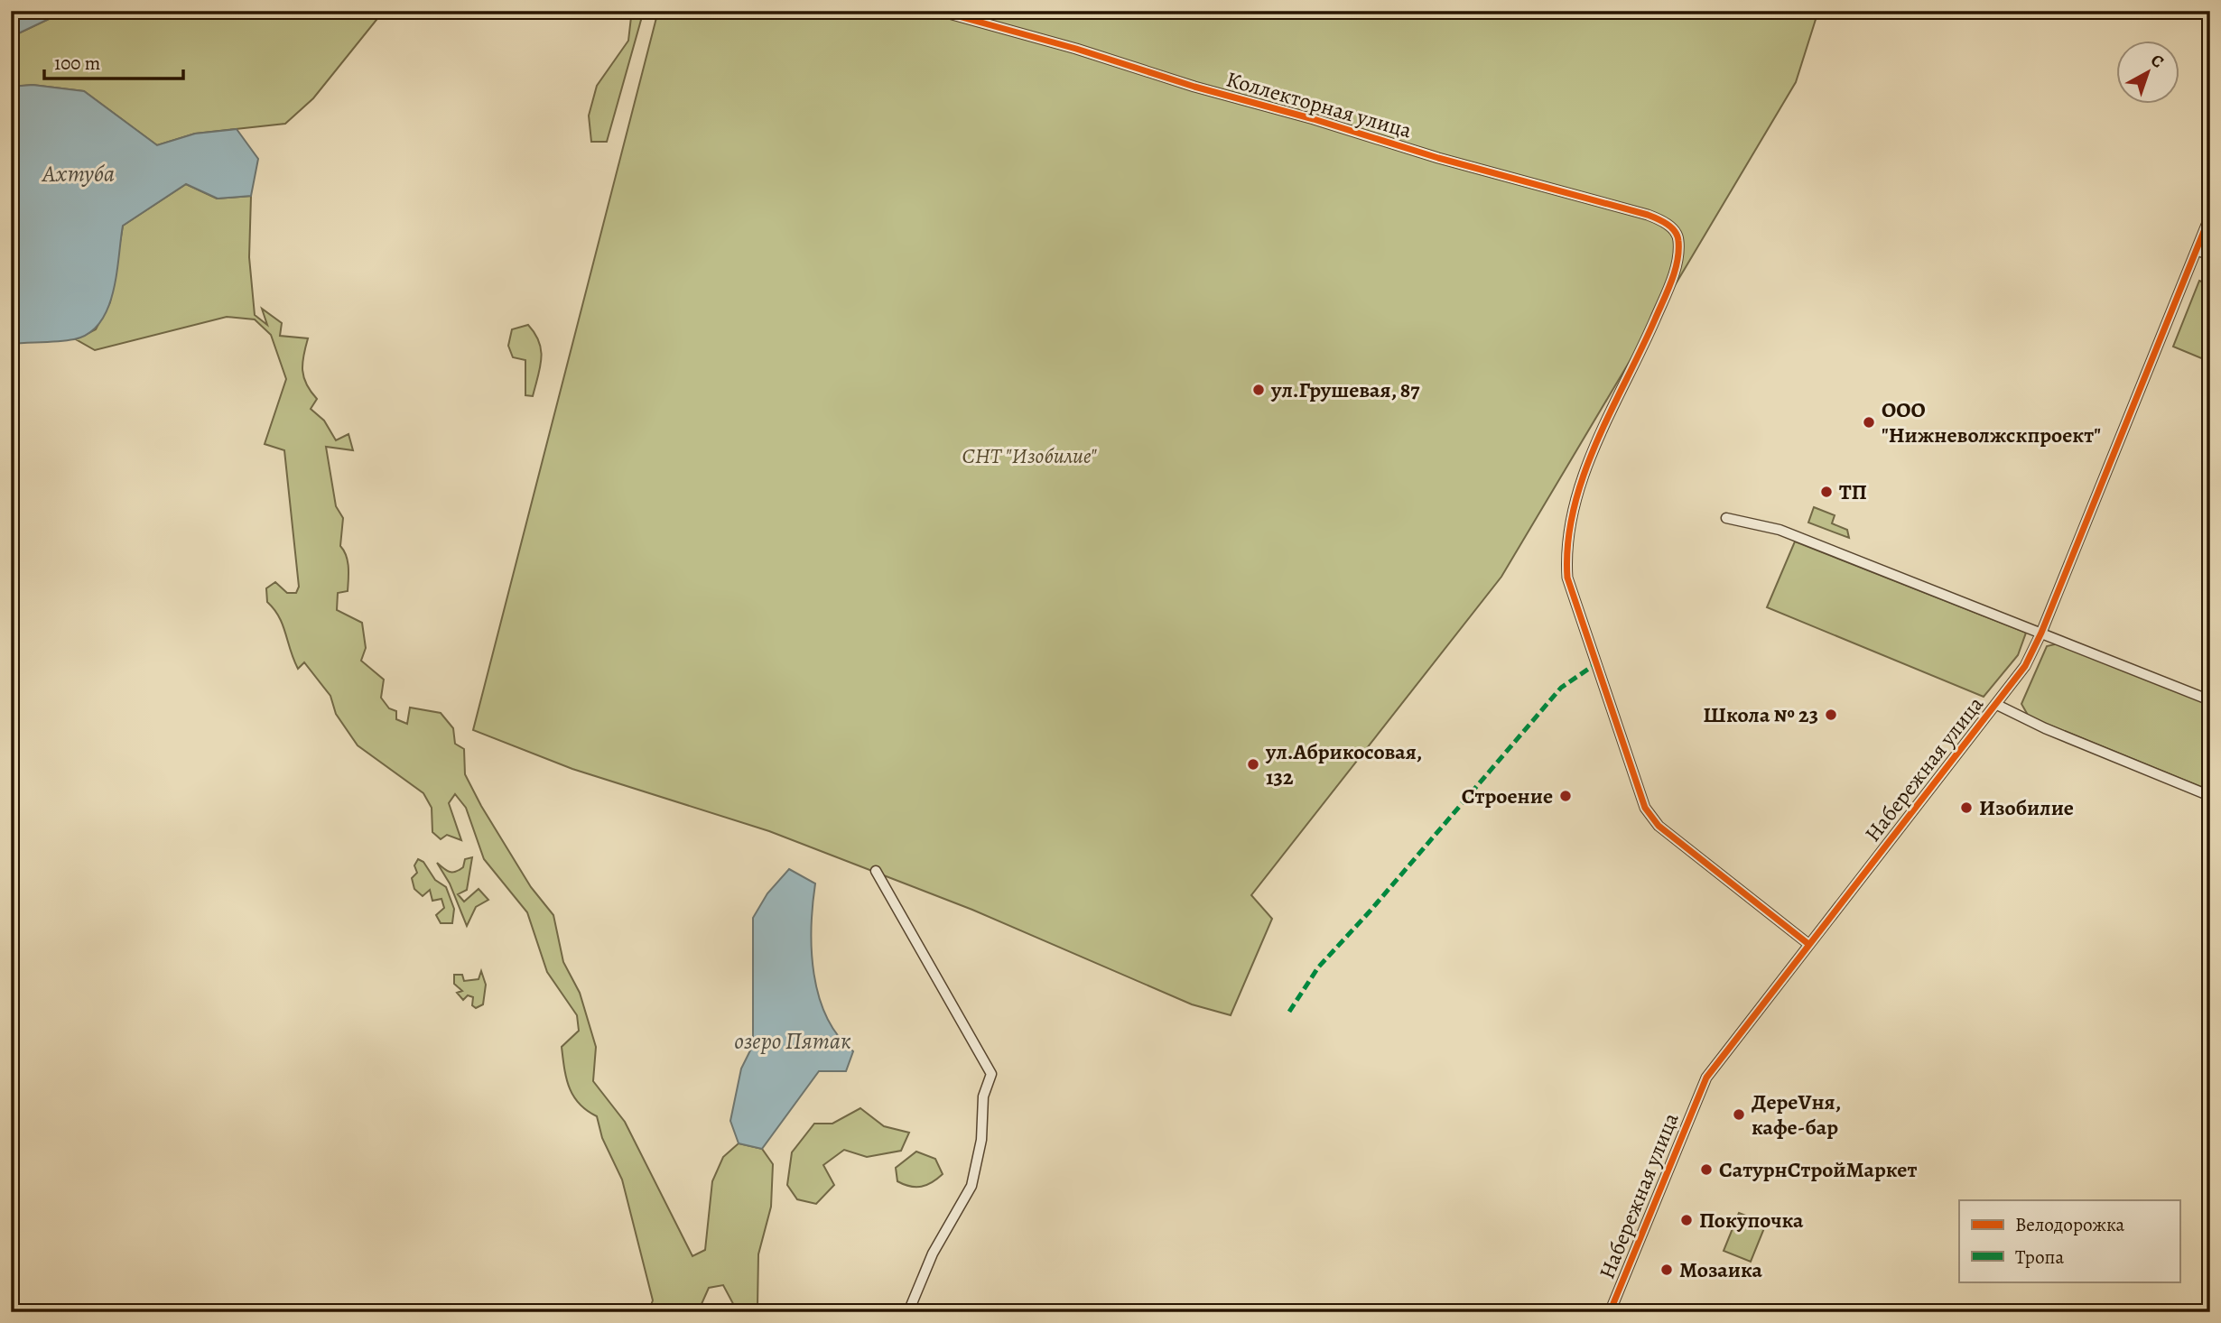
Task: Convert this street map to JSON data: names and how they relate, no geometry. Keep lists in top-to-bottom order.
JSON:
{
  "streets": {
    "street": ["Коллекторная улица", "Набережная улица"]
  },
  "crossings": [
    ["Коллекторная улица", "Набережная улица"]
  ],
  "water": ["Ахтуба", "озеро Пятак"],
  "parks": ["СНТ \"Изобилие\""],
  "places": [
    "ул.Грушевая, 87",
    "ООО \"Нижневолжскпроект\"",
    "ТП",
    "Школа № 23",
    "ул.Абрикосовая, 132",
    "Строение",
    "Изобилие",
    "ДереVня, кафе-бар",
    "СатурнСтройМаркет",
    "Покупочка",
    "Мозаика"
  ],
  "legend": ["Велодорожка", "Тропа"],
  "scale_bar": "100 m",
  "north": "top right"
}
